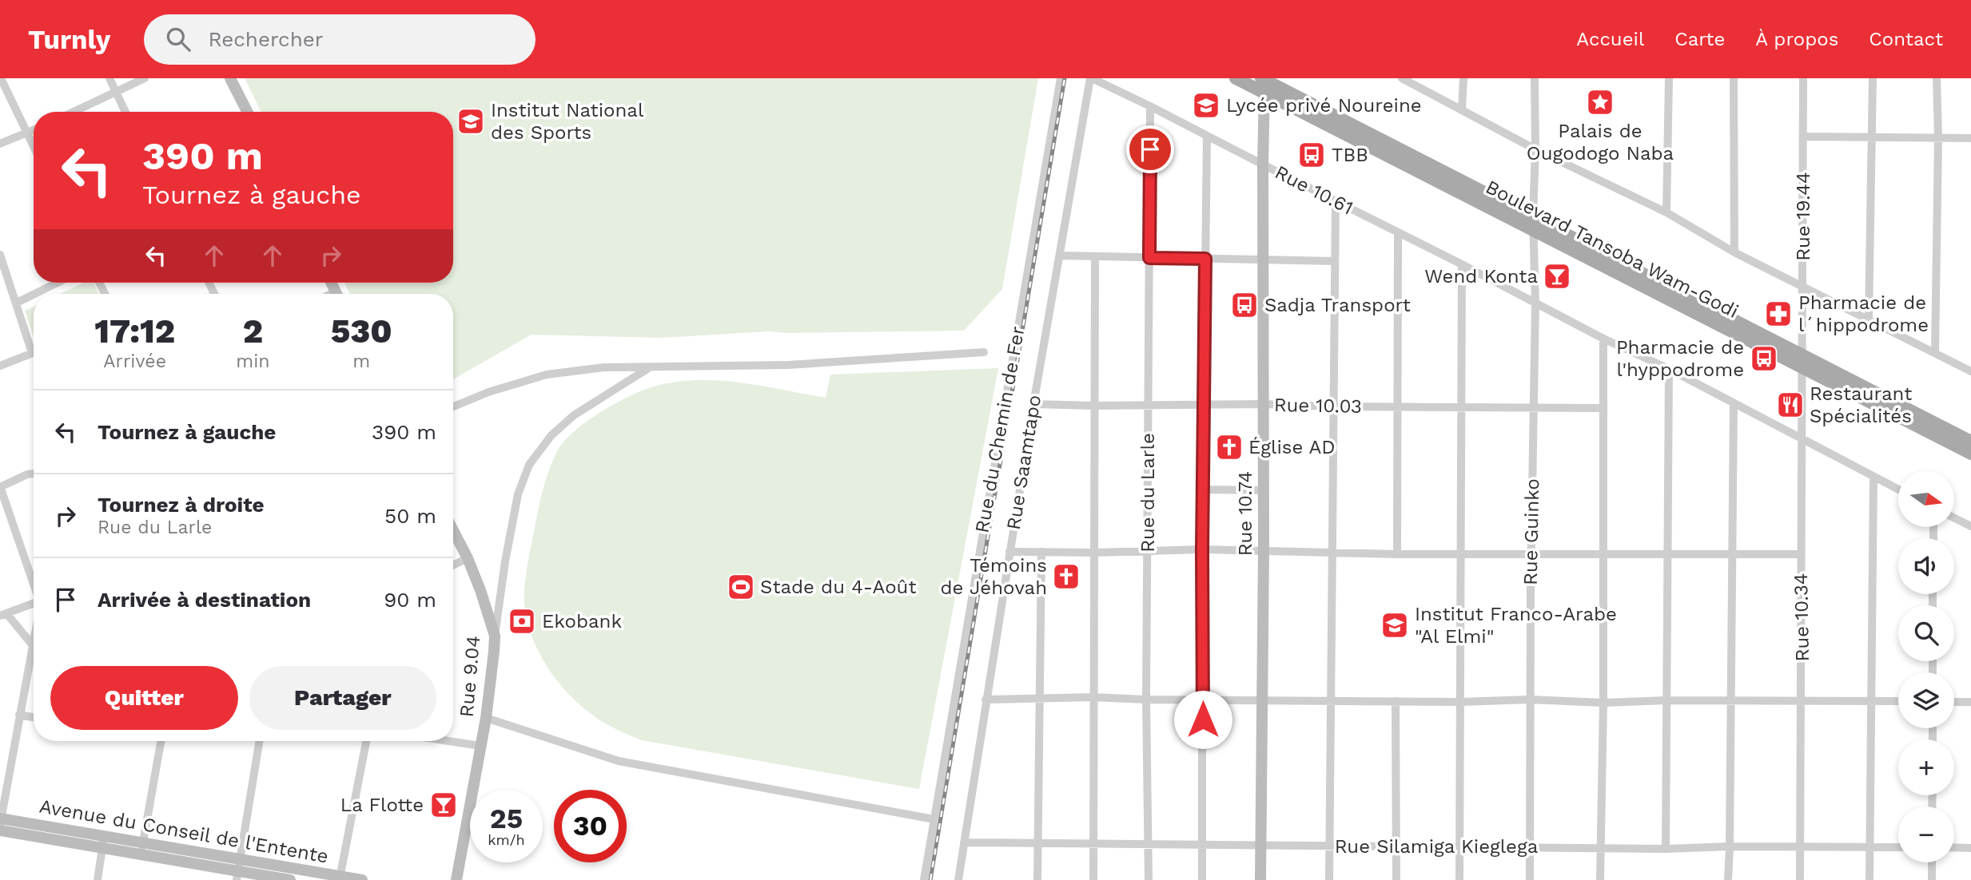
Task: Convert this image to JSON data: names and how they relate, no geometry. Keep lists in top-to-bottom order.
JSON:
{
  "streets": {
    "main road": [
      "Boulevard Tansoba Wam-Godi",
      "Rue 10.74",
      "Rue 9.04",
      "Avenue du Conseil de l'Entente"
    ],
    "street": [
      "Rue 10.61",
      "Rue 19.44",
      "Rue 10.03",
      "Rue du Chemin de Fer",
      "Rue Saamtapo",
      "Rue du Larle",
      "Rue Guinko",
      "Rue 10.34",
      "Rue Silamiga Kieglega"
    ]
  },
  "crossings": [
    ["Rue 10.61", "Rue Saamtapo"],
    ["Rue 10.61", "Rue du Larle"],
    ["Rue 10.61", "Rue 10.74"],
    ["Rue 10.61", "Rue Guinko"],
    ["Rue 10.61", "Rue 10.34"],
    ["Rue 19.44", "Boulevard Tansoba Wam-Godi"],
    ["Rue 19.44", "Rue 10.34"],
    ["Boulevard Tansoba Wam-Godi", "Rue 10.74"],
    ["Boulevard Tansoba Wam-Godi", "Rue Guinko"],
    ["Boulevard Tansoba Wam-Godi", "Rue 10.34"],
    ["Rue 10.03", "Rue Saamtapo"],
    ["Rue 10.03", "Rue du Larle"],
    ["Rue 10.03", "Rue 10.74"],
    ["Rue 10.03", "Rue Guinko"],
    ["Rue Saamtapo", "Rue Silamiga Kieglega"],
    ["Rue du Larle", "Rue Silamiga Kieglega"],
    ["Rue 10.74", "Rue Silamiga Kieglega"],
    ["Rue Guinko", "Rue Silamiga Kieglega"],
    ["Rue 10.34", "Rue Silamiga Kieglega"]
  ],
  "places": {
    "place": ["Palais de Ougodogo Naba"],
    "school or university": ["Lycée privé Noureine", "Institut National des Sports", "Institut Franco-Arabe \"Al Elmi\""],
    "bus stop": ["TBB", "Sadja Transport", "Pharmacie de l'hyppodrome"],
    "bar": ["Wend Konta", "La Flotte"],
    "pharmacy": ["Pharmacie de l´hippodrome"],
    "restaurant": ["Restaurant Spécialités"],
    "church": ["Église AD", "Témoins de Jéhovah"],
    "sports": ["Stade du 4-Août"],
    "bank": ["Ekobank"]
  },
  "north": "right",
  "page": {
    "header": "Turnly",
    "search": "Rechercher",
    "nav": [
      "Accueil",
      "Carte",
      "À propos",
      "Contact"
    ],
    "turn": ["390 m", "Tournez à gauche"],
    "eta": [
      "17:12",
      "Arrivée",
      "2",
      "min",
      "530",
      "m"
    ],
    "list": [
      {
        "name": "Tournez à gauche",
        "value": "390 m"
      },
      {
        "name": "Tournez à droite",
        "note": "Rue du Larle",
        "value": "50 m"
      },
      {
        "name": "Arrivée à destination",
        "value": "90 m"
      }
    ],
    "map_buttons": ["+", "−"],
    "buttons": ["Quitter", "Partager"],
    "speed": "25 km/h",
    "limit": "30"
  }
}
